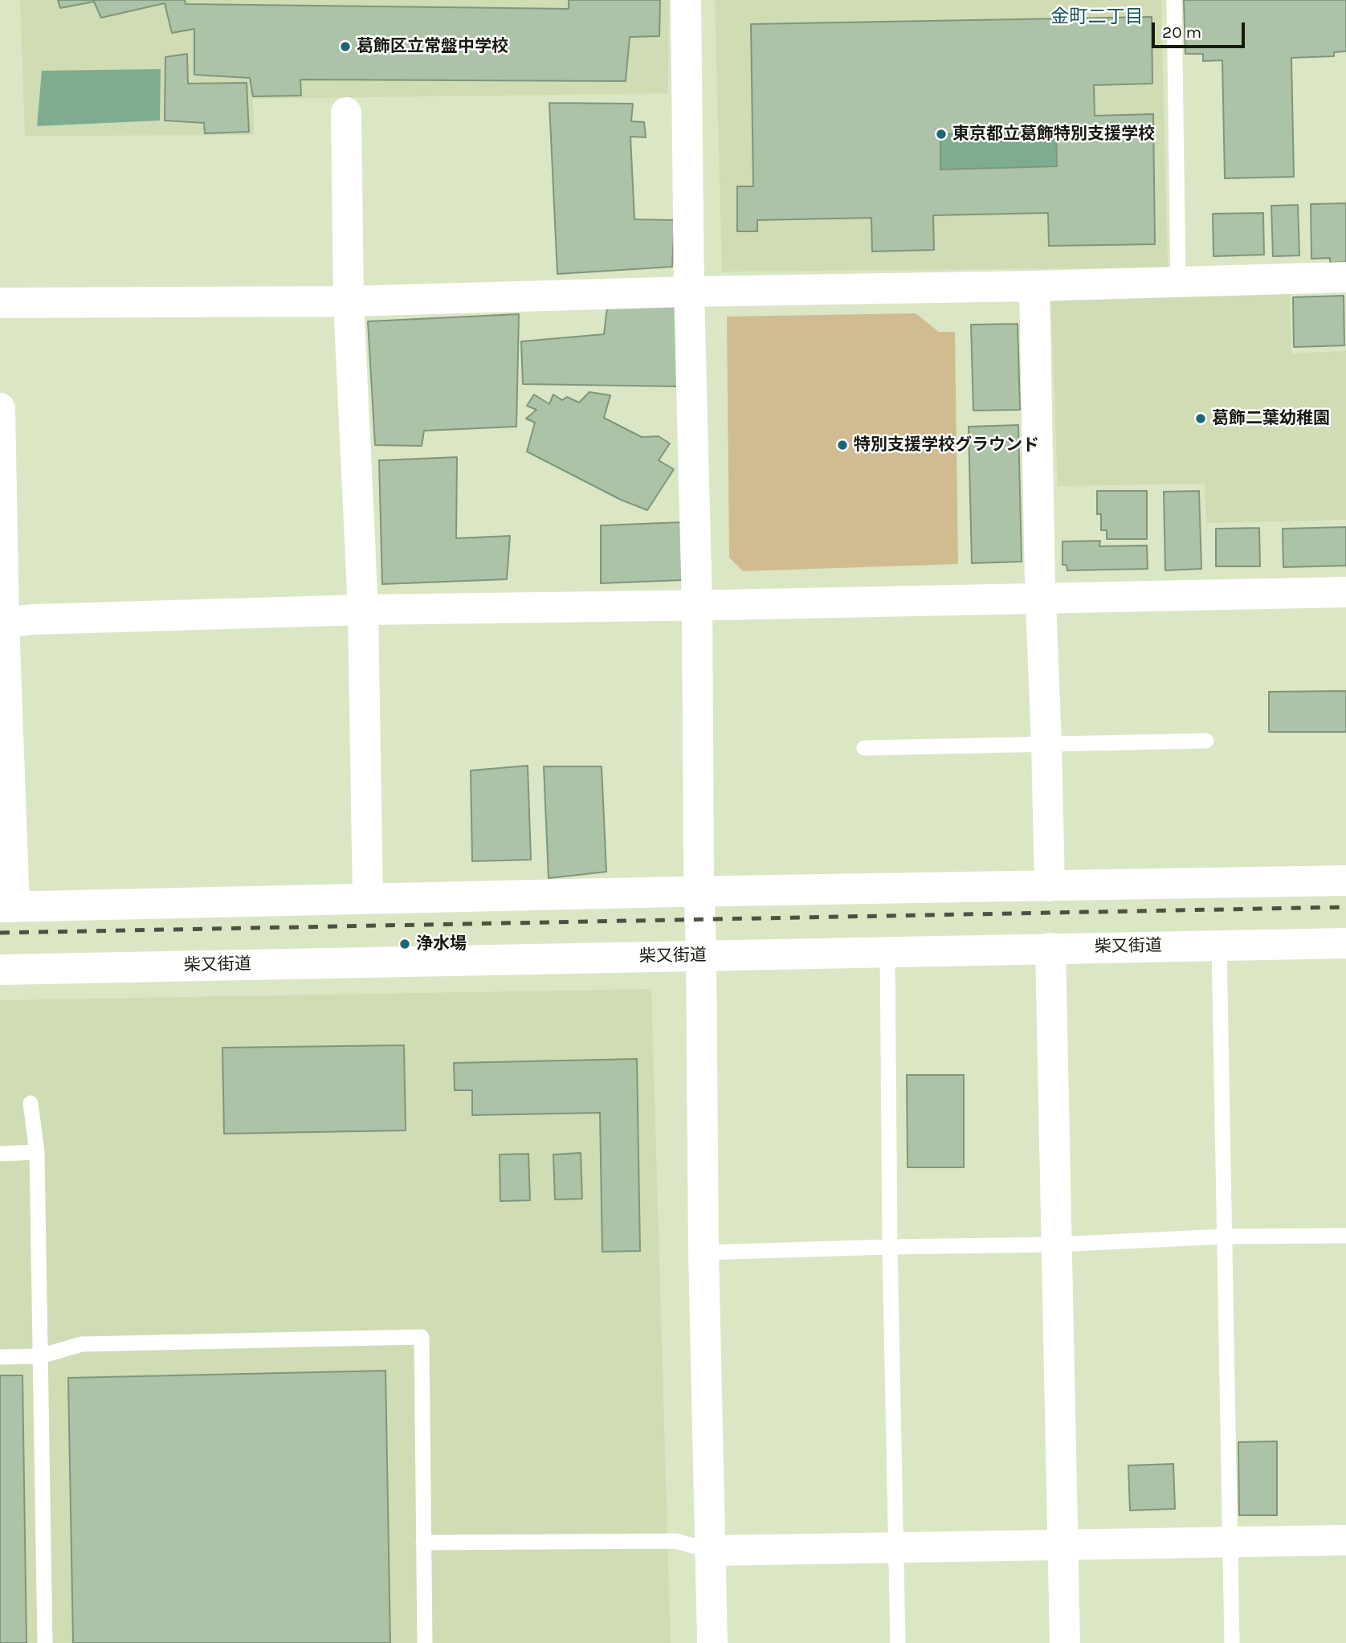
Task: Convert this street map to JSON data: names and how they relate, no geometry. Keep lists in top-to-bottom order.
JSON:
{
  "streets": {
    "street": ["柴又街道"]
  },
  "districts": ["金町二丁目"],
  "places": [
    "葛飾区立常盤中学校",
    "東京都立葛飾特別支援学校",
    "葛飾二葉幼稚園",
    "特別支援学校グラウンド",
    "浄水場"
  ],
  "scale_bar": "20 m"
}
